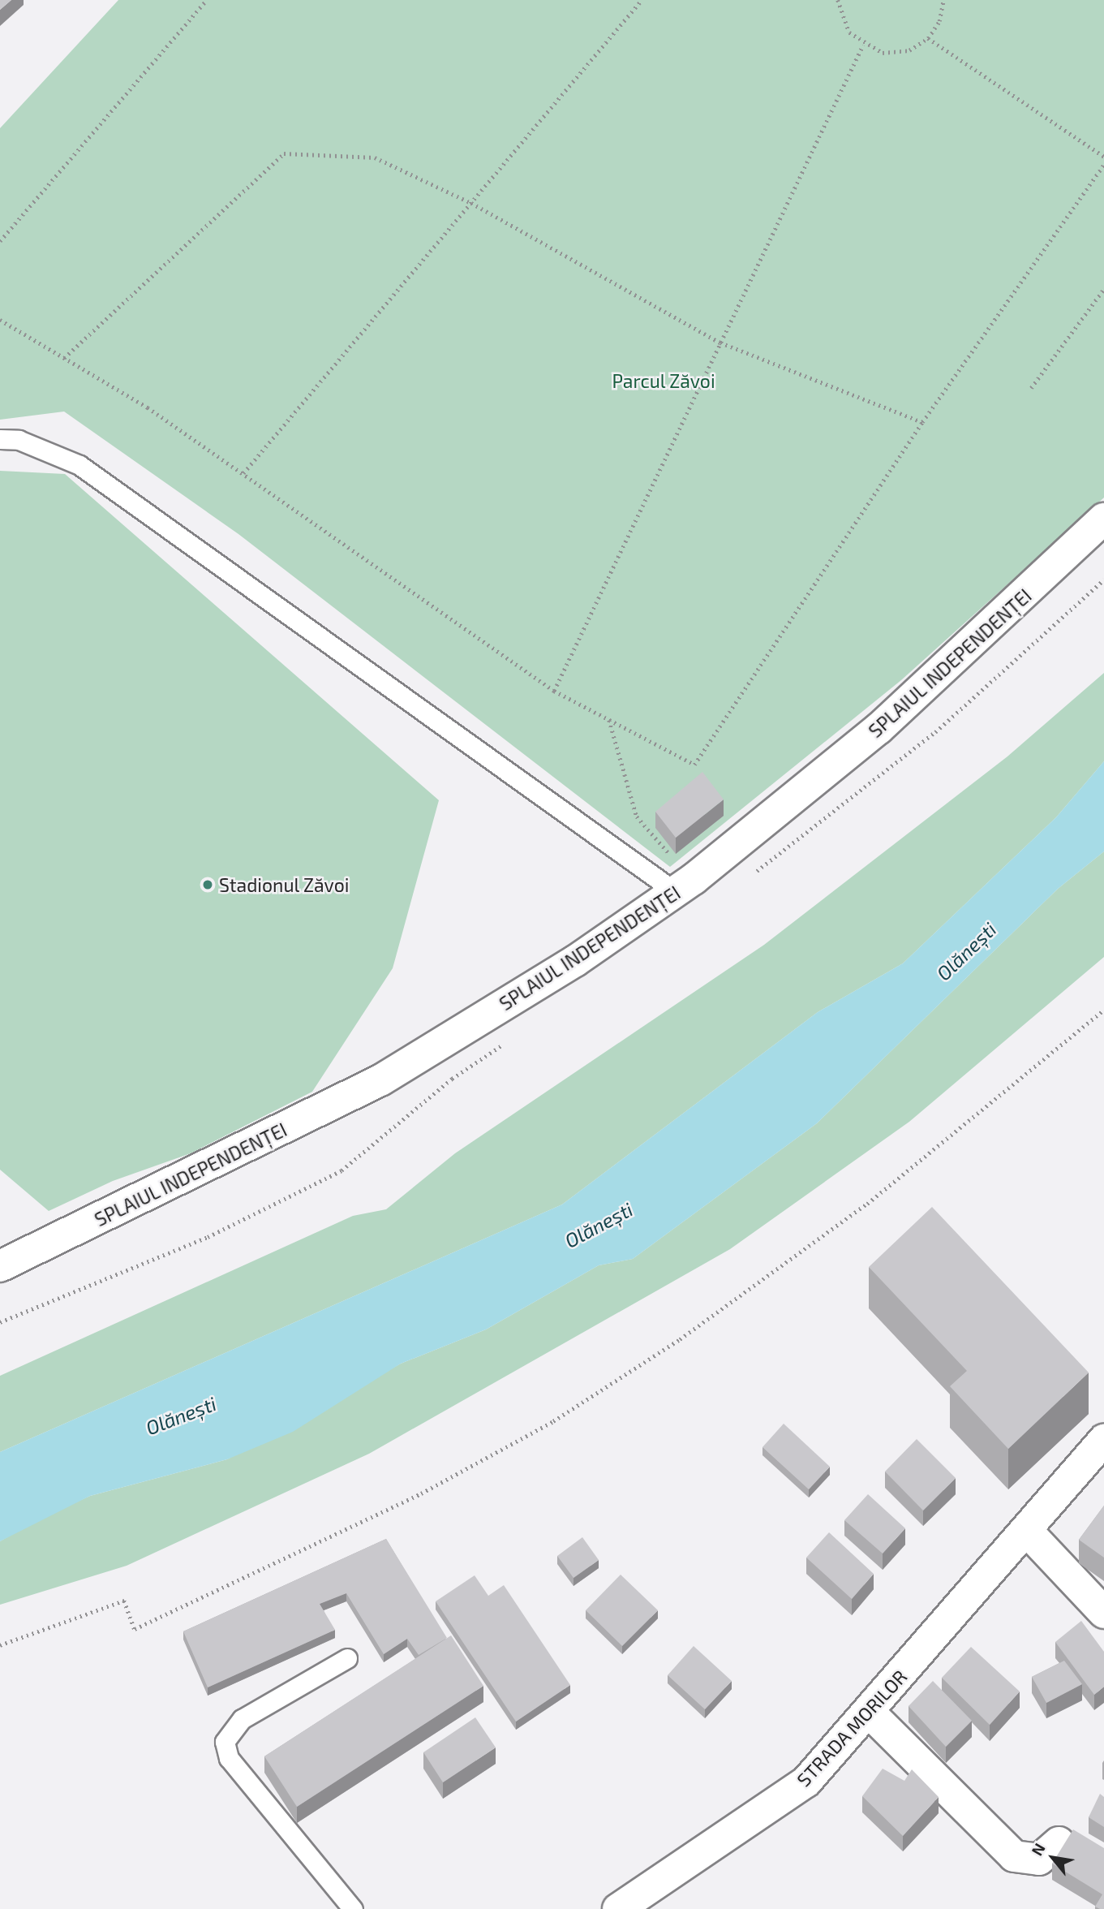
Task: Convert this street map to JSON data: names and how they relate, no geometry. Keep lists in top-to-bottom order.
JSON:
{
  "streets": {
    "street": ["SPLAIUL INDEPENDENȚEI", "STRADA MORILOR"]
  },
  "water": ["Olănești"],
  "parks": ["Parcul Zăvoi"],
  "places": ["Stadionul Zăvoi"],
  "north": "top left"
}
